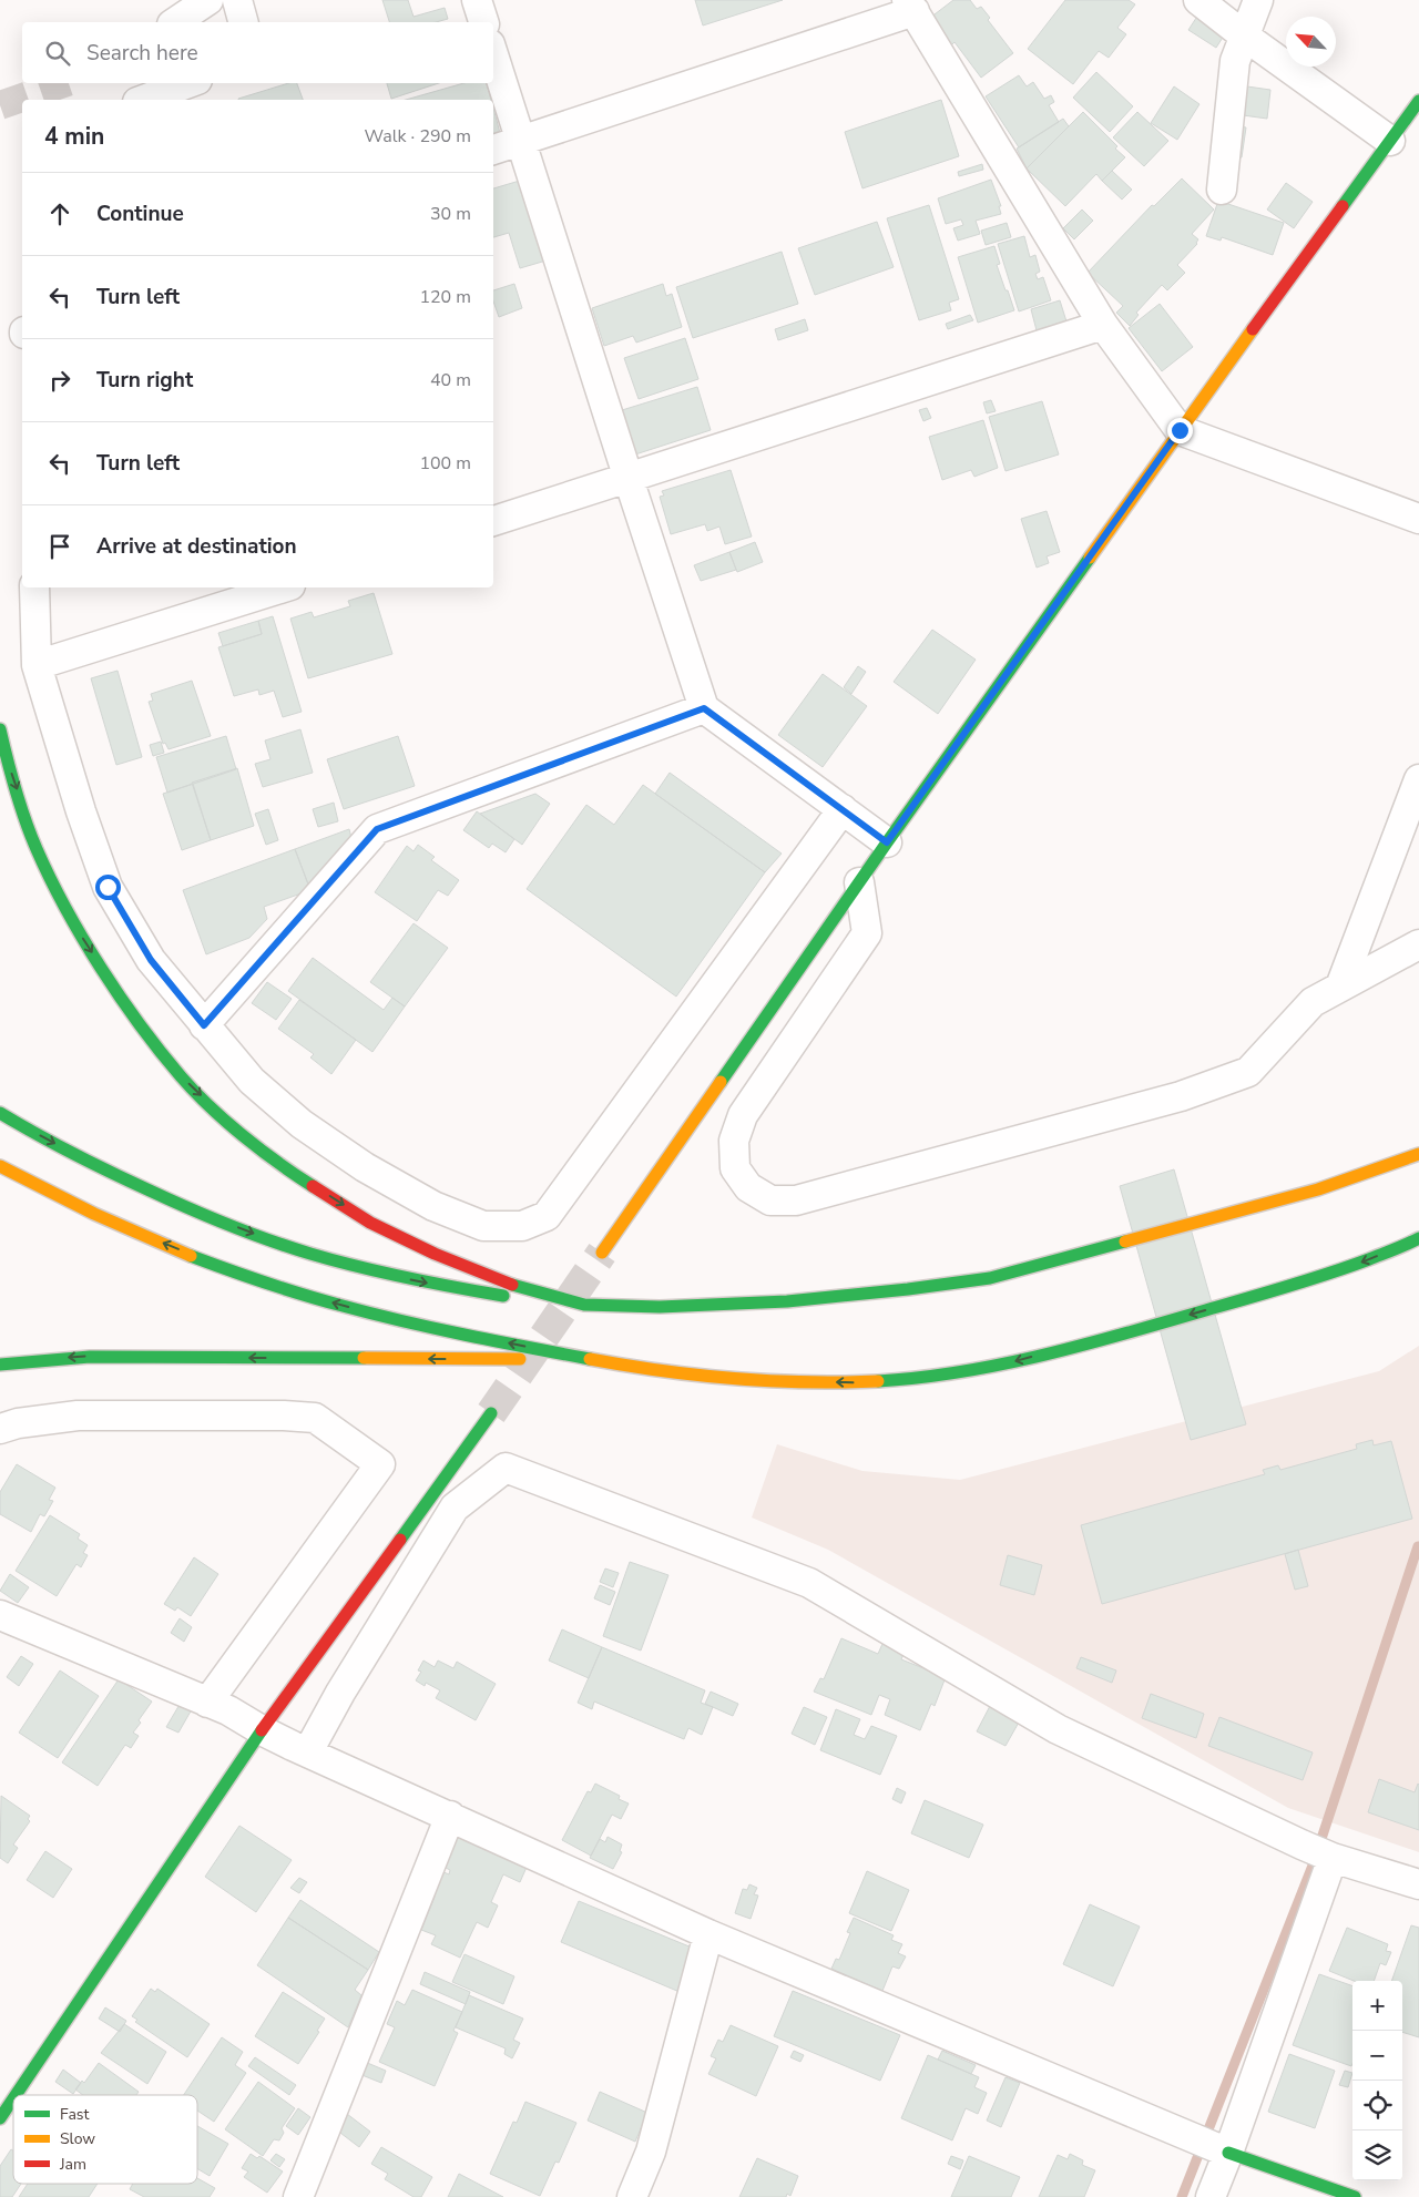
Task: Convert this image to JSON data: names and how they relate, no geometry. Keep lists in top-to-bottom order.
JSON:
{
  "legend": ["Fast", "Slow", "Jam"],
  "north": "top left",
  "page": {
    "search": "Search here",
    "heading": ["4 min", "Walk · 290 m"],
    "list": [
      ["Continue", "30 m"],
      ["Turn left", "120 m"],
      ["Turn right", "40 m"],
      ["Turn left", "100 m"],
      "Arrive at destination"
    ],
    "map_buttons": ["+", "−"]
  }
}
